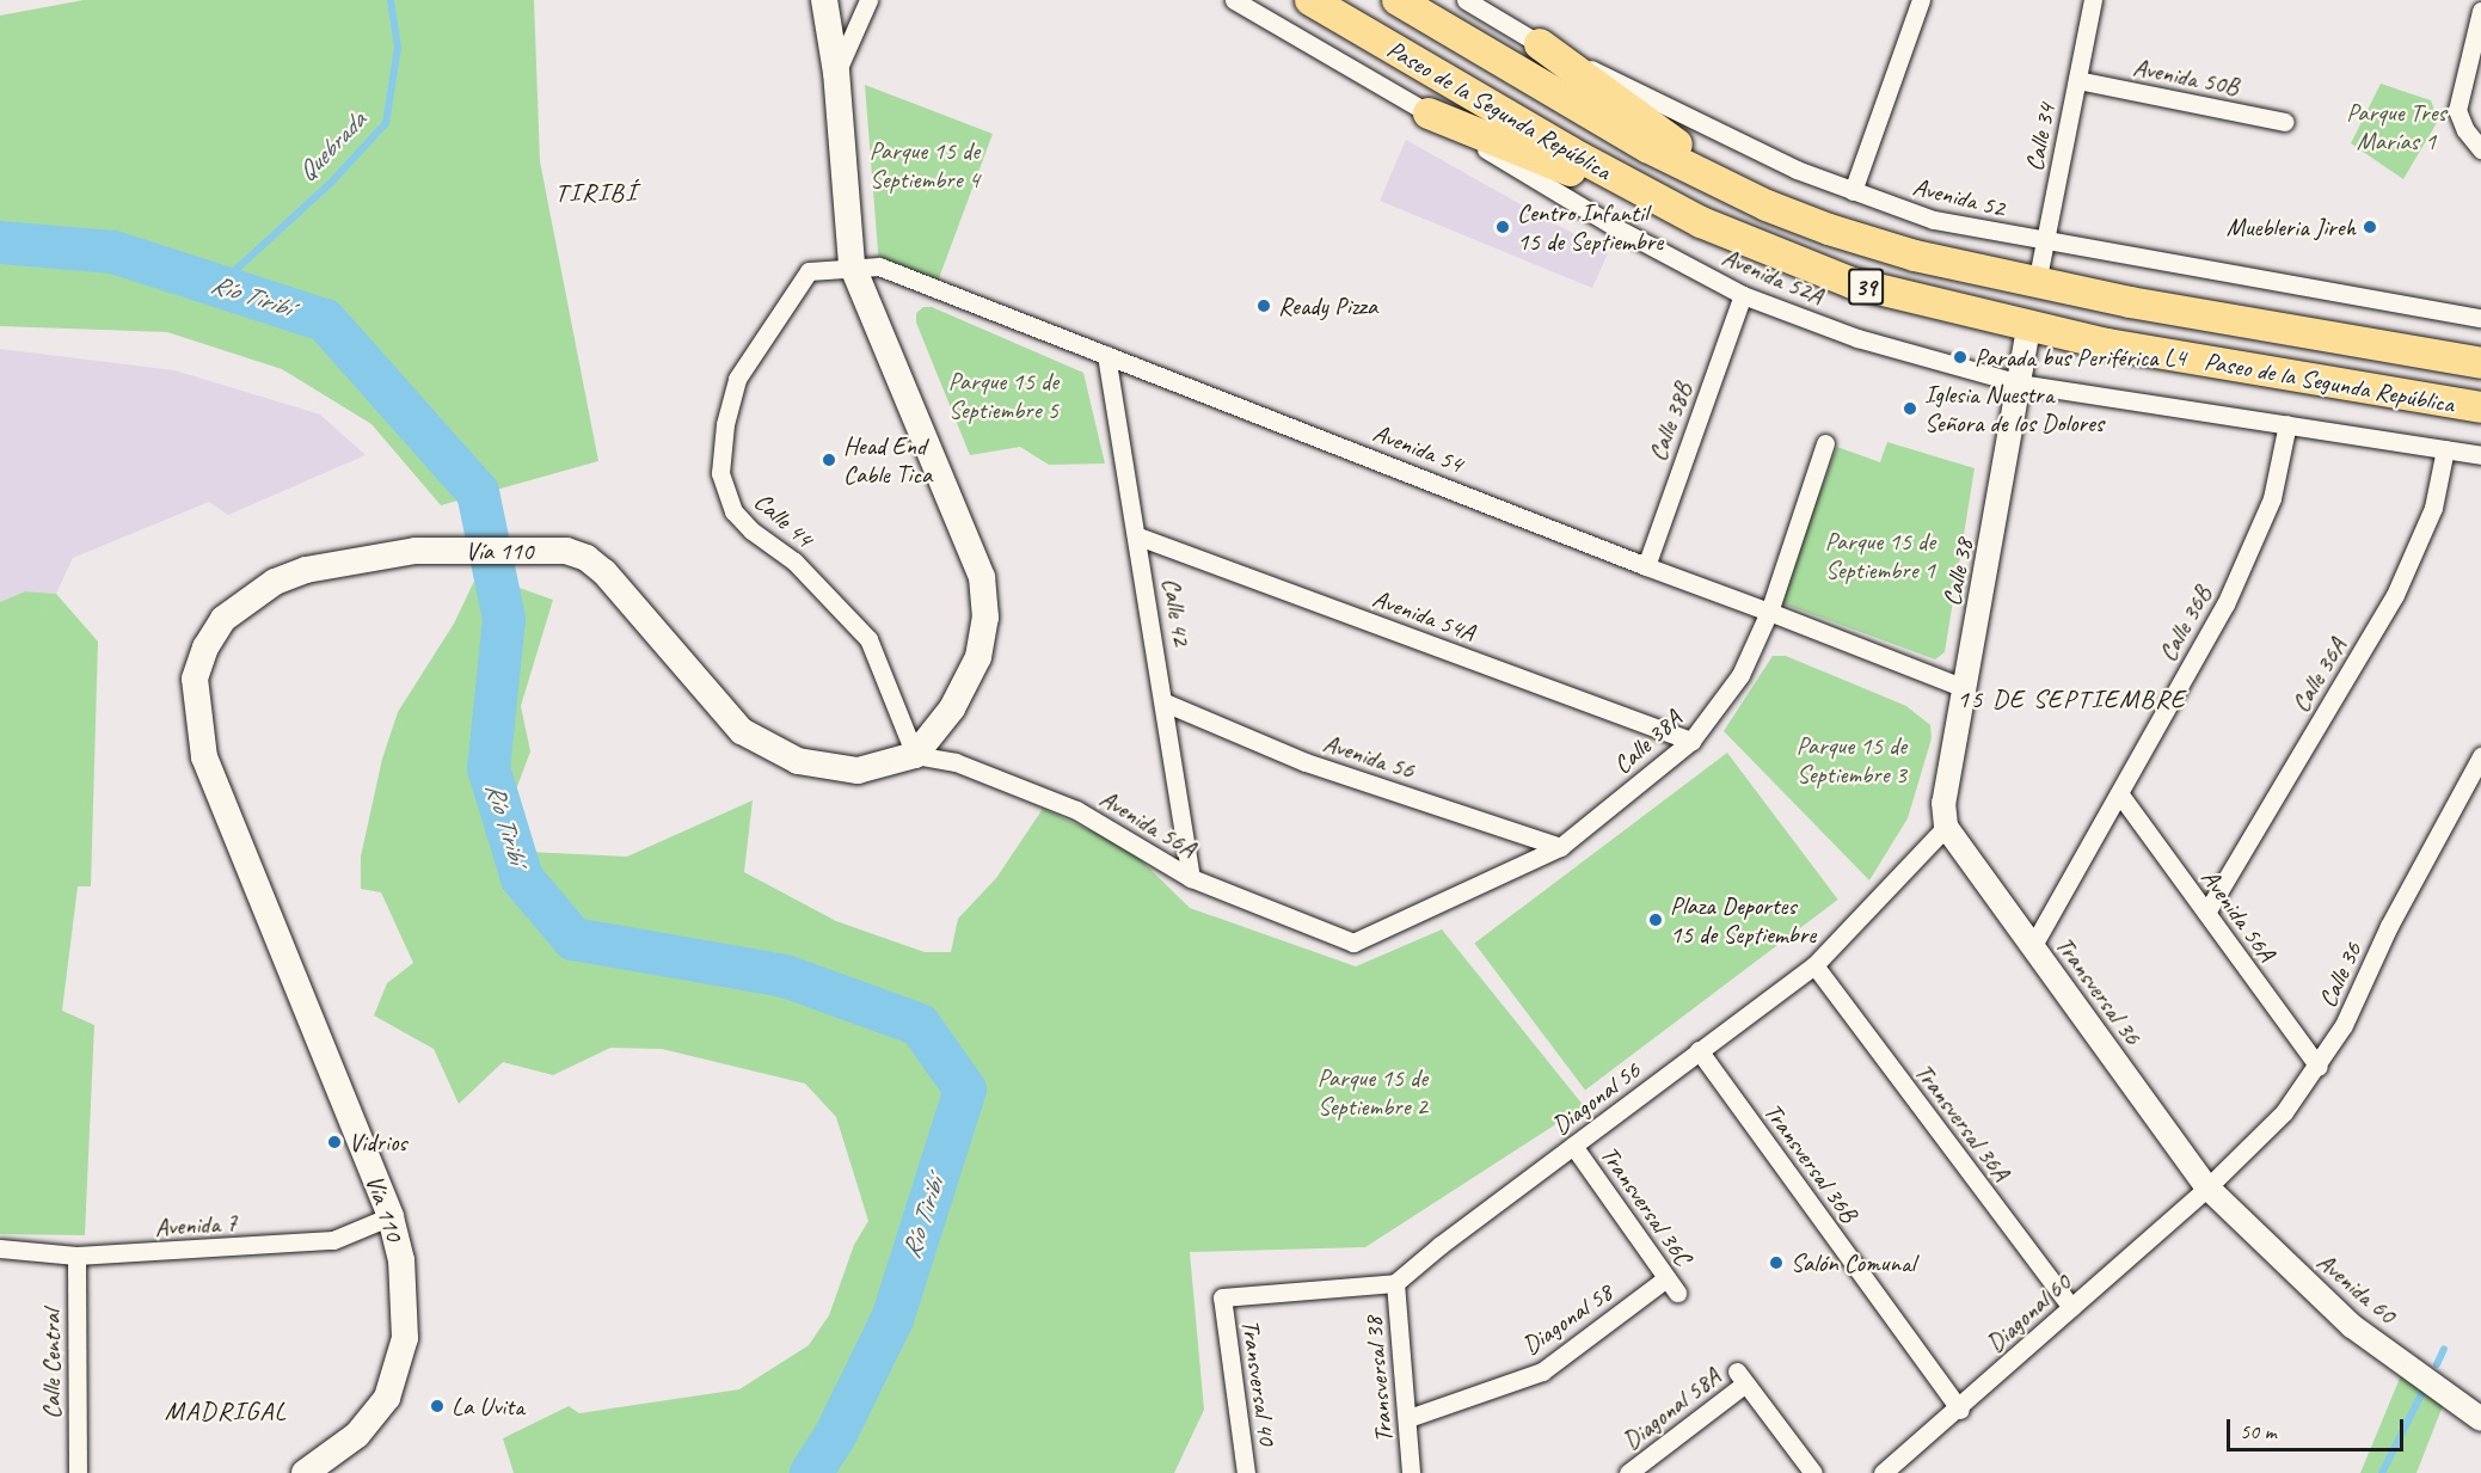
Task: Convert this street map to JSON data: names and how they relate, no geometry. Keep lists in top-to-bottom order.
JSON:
{
  "streets": {
    "highway": ["Paseo de la Segunda República", "39"],
    "main road": ["Vía 110"],
    "street": [
      "Avenida 50B",
      "Calle 34",
      "Avenida 52",
      "Avenida 52A",
      "Calle 38B",
      "Avenida 54",
      "Calle 44",
      "Calle 38",
      "Calle 42",
      "Avenida 54A",
      "Calle 36B",
      "Calle 36A",
      "Calle 38A",
      "Avenida 56",
      "Avenida 56A",
      "Calle 36",
      "Transversal 36",
      "Diagonal 56",
      "Transversal 36A",
      "Transversal 36B",
      "Transversal 36C",
      "Avenida 7",
      "Avenida 60",
      "Diagonal 60",
      "Diagonal 58",
      "Calle Central",
      "Transversal 38",
      "Transversal 40",
      "Diagonal 58A"
    ]
  },
  "crossings": [
    ["Avenida 50B", "Calle 34"],
    ["Paseo de la Segunda República", "Calle 34"],
    ["Paseo de la Segunda República", "Calle 38"],
    ["Calle 34", "Avenida 52"],
    ["Avenida 52A", "Calle 38B"],
    ["Avenida 52A", "Calle 38"],
    ["Avenida 52A", "Calle 36B"],
    ["Avenida 52A", "Calle 36A"],
    ["Calle 38B", "Avenida 54"],
    ["Avenida 54", "Calle 44"],
    ["Avenida 54", "Calle 38"],
    ["Avenida 54", "Calle 42"],
    ["Avenida 54", "Calle 38A"],
    ["Calle 44", "Vía 110"],
    ["Calle 44", "Avenida 56A"],
    ["Vía 110", "Avenida 56A"],
    ["Vía 110", "Avenida 7"],
    ["Calle 38", "Transversal 36"],
    ["Calle 38", "Diagonal 56"],
    ["Calle 42", "Avenida 54A"],
    ["Calle 42", "Avenida 56"],
    ["Calle 42", "Avenida 56A"],
    ["Avenida 54A", "Calle 38A"],
    ["Calle 36B", "Avenida 56A"],
    ["Calle 36B", "Transversal 36"],
    ["Calle 36A", "Avenida 56A"],
    ["Calle 38A", "Avenida 56"],
    ["Calle 38A", "Avenida 56A"],
    ["Avenida 56A", "Calle 36"],
    ["Calle 36", "Transversal 36"],
    ["Calle 36", "Avenida 60"],
    ["Calle 36", "Diagonal 60"],
    ["Transversal 36", "Diagonal 56"],
    ["Transversal 36", "Avenida 60"],
    ["Transversal 36", "Diagonal 60"],
    ["Diagonal 56", "Transversal 36A"],
    ["Diagonal 56", "Transversal 36B"],
    ["Diagonal 56", "Transversal 36C"],
    ["Diagonal 56", "Transversal 38"],
    ["Diagonal 56", "Transversal 40"],
    ["Transversal 36A", "Diagonal 60"],
    ["Transversal 36B", "Diagonal 60"],
    ["Transversal 36C", "Diagonal 58"],
    ["Avenida 7", "Calle Central"],
    ["Avenida 60", "Diagonal 60"],
    ["Diagonal 58", "Transversal 38"],
    ["Transversal 38", "Transversal 40"]
  ],
  "districts": ["TIRIBÍ", "15 DE SEPTIEMBRE", "MADRIGAL"],
  "water": ["Quebrada", "Río Tiribí"],
  "parks": [
    "Parque Tres Marías 1",
    "Parque 15 de Septiembre 4",
    "Parque 15 de Septiembre 5",
    "Parque 15 de Septiembre 1",
    "Parque 15 de Septiembre 3",
    "Parque 15 de Septiembre 2"
  ],
  "places": [
    "Centro Infantil 15 de Septiembre",
    "Muebleria Jireh",
    "Ready Pizza",
    "Parada bus Periférica L4",
    "Iglesia Nuestra Señora de los Dolores",
    "Head End Cable Tica",
    "Plaza Deportes 15 de Septiembre",
    "Vidrios",
    "Salón Comunal",
    "La Uvita"
  ],
  "scale_bar": "50 m"
}
